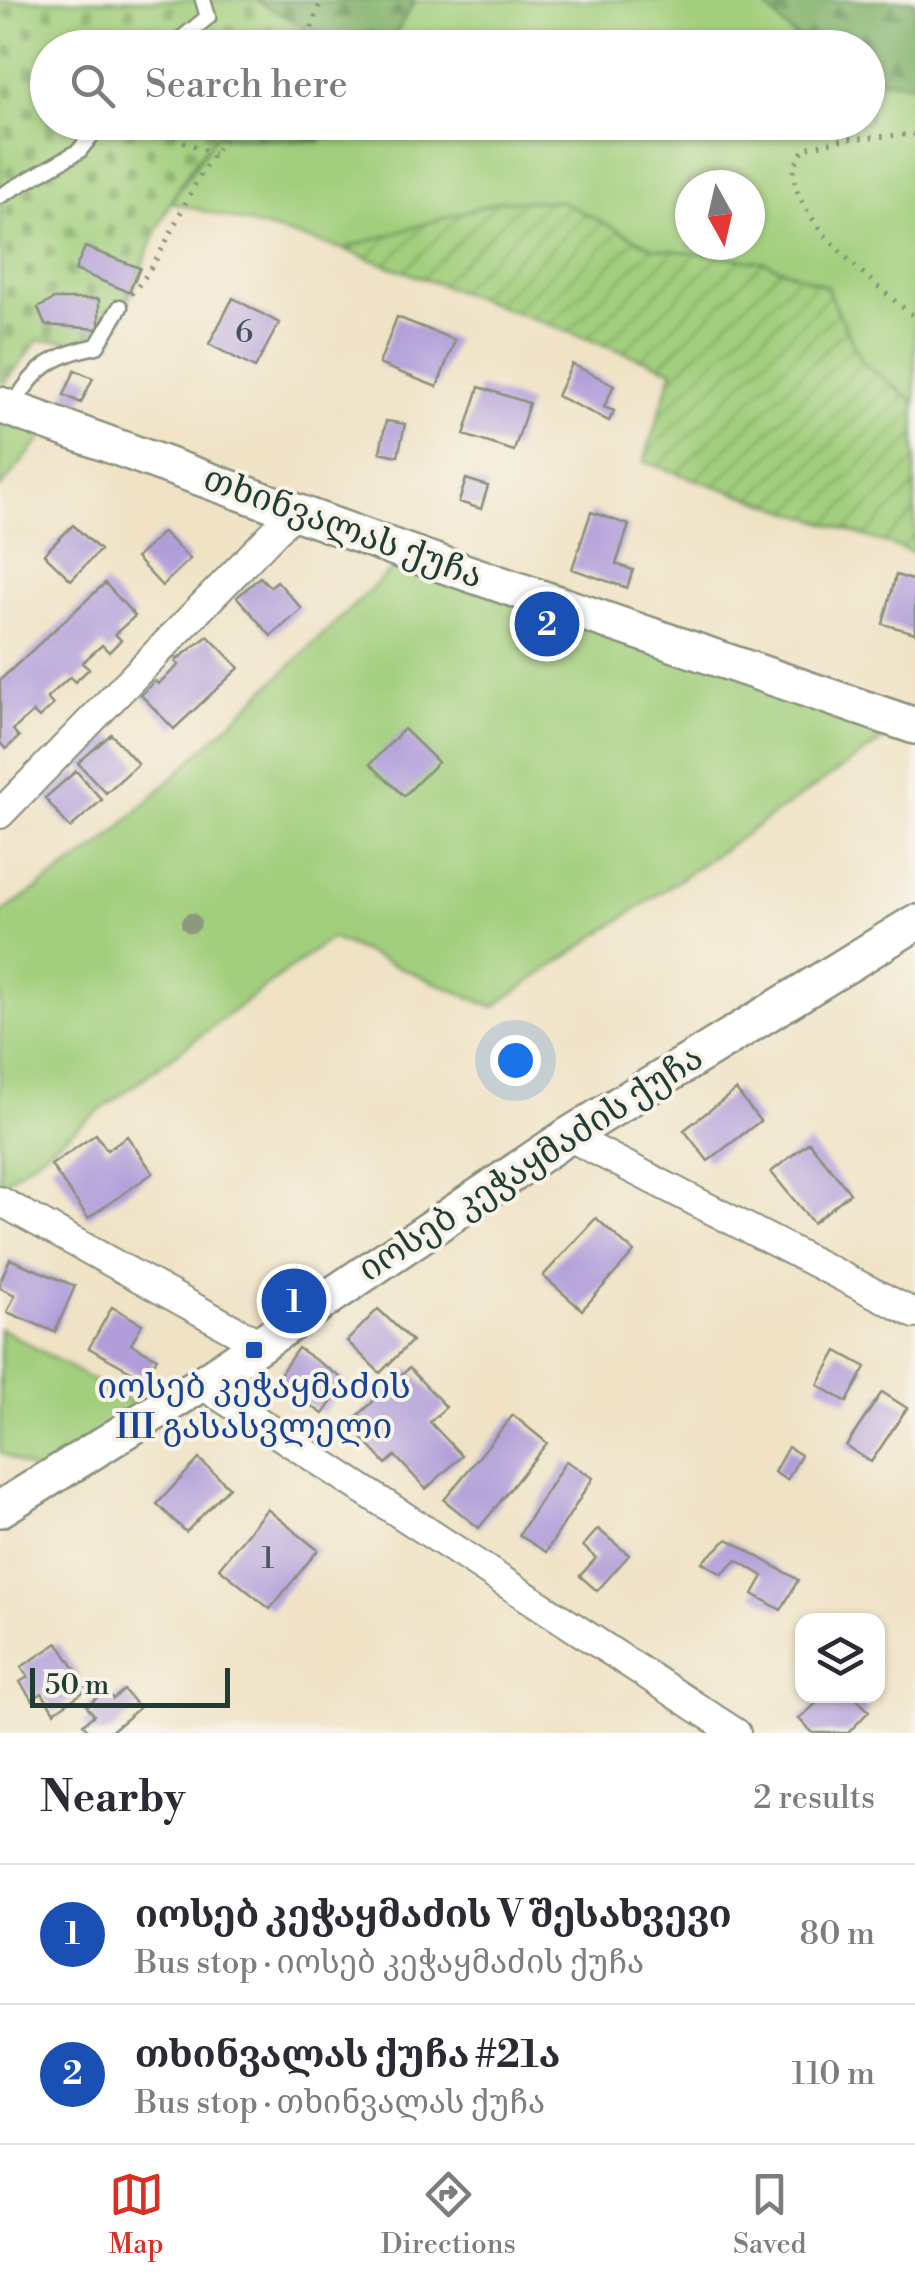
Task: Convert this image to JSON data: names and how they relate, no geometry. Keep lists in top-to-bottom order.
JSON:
{
  "streets": {
    "street": ["თხინვალას ქუჩა", "იოსებ კეჭაყმაძის ქუჩა"]
  },
  "places": {
    "transit": ["იოსებ კეჭაყმაძის III გასასვლელი"]
  },
  "house_numbers": ["6", "1"],
  "scale_bar": "50 m",
  "north": "bottom",
  "page": {
    "search": "Search here",
    "pins": ["2", "1"],
    "scale": "50 m",
    "heading": ["Nearby", "2 results"],
    "list": [
      {
        "mark": "1",
        "name": "იოსებ კეჭაყმაძის V შესახვევი",
        "note": "Bus stop · იოსებ კეჭაყმაძის ქუჩა",
        "value": "80 m"
      },
      {
        "mark": "2",
        "name": "თხინვალას ქუჩა #21ა",
        "note": "Bus stop · თხინვალას ქუჩა",
        "value": "110 m"
      }
    ],
    "nav": ["Map", "Directions", "Saved"]
  }
}
